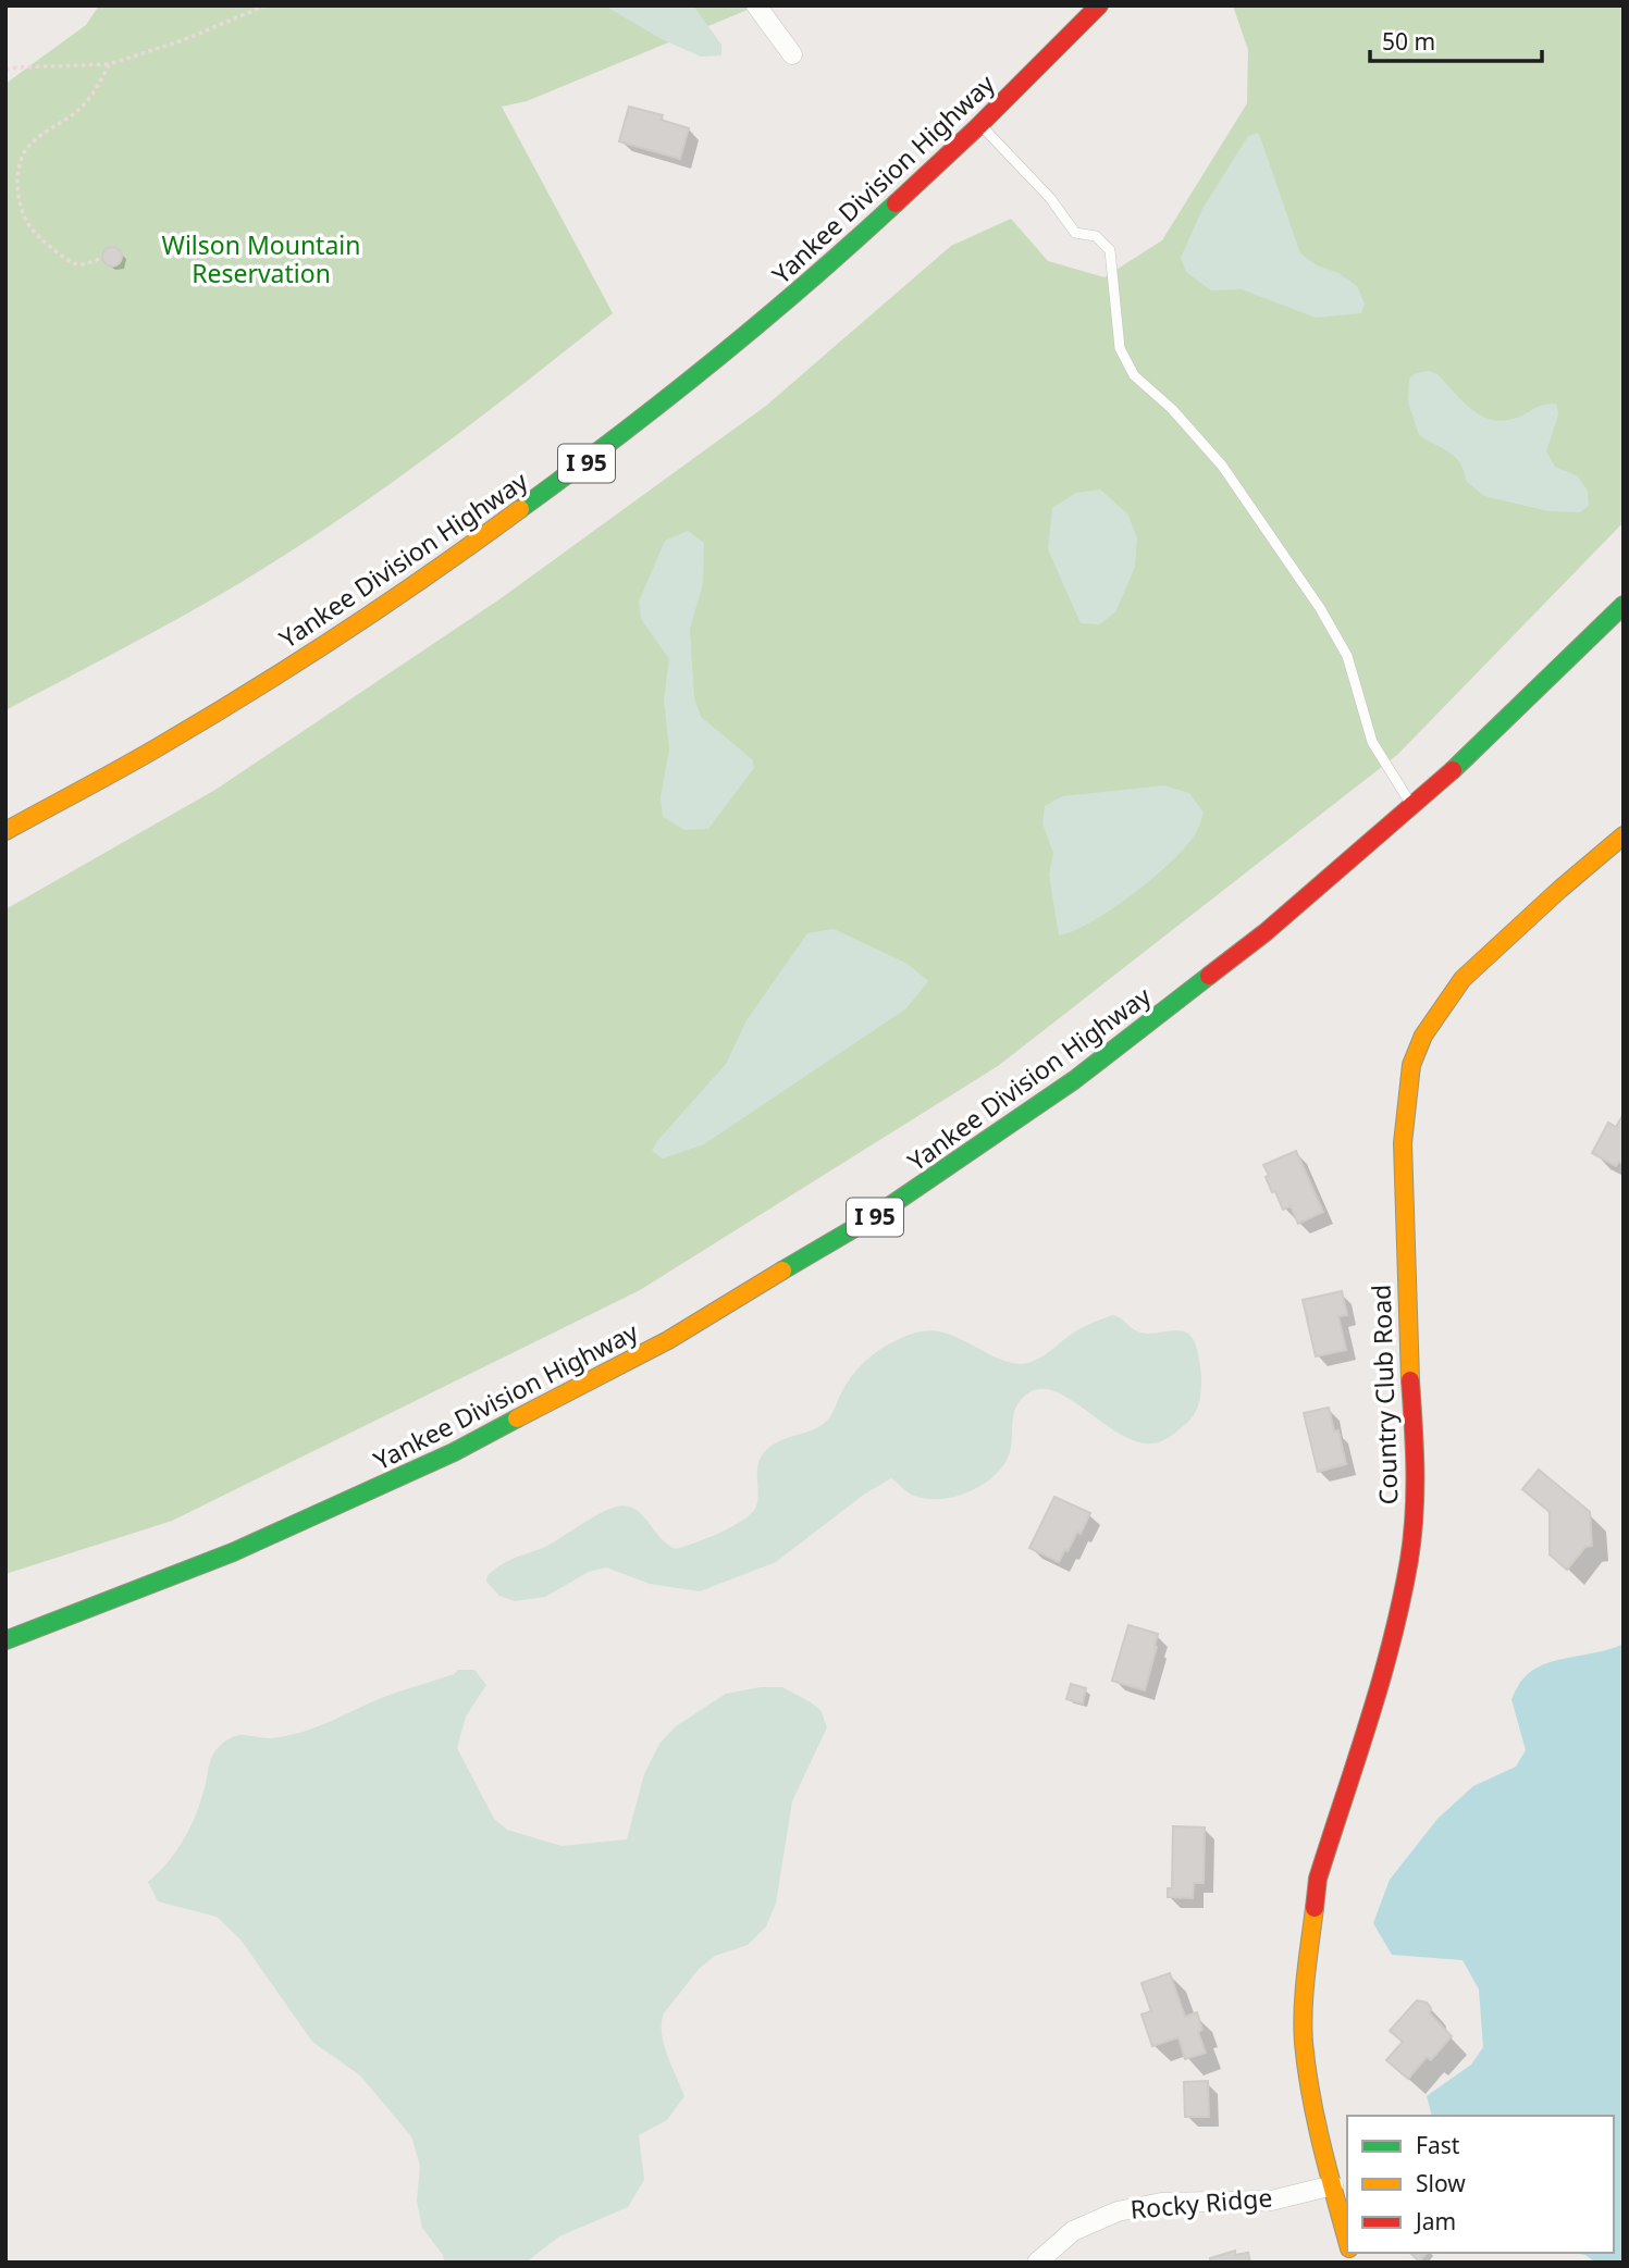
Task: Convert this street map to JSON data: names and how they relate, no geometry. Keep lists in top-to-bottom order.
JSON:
{
  "streets": {
    "main road": ["Yankee Division Highway", "I 95", "Country Club Road"],
    "street": ["Rocky Ridge"]
  },
  "crossings": [
    ["Country Club Road", "Rocky Ridge"]
  ],
  "parks": ["Wilson Mountain Reservation"],
  "legend": ["Fast", "Slow", "Jam"],
  "scale_bar": "50 m"
}
